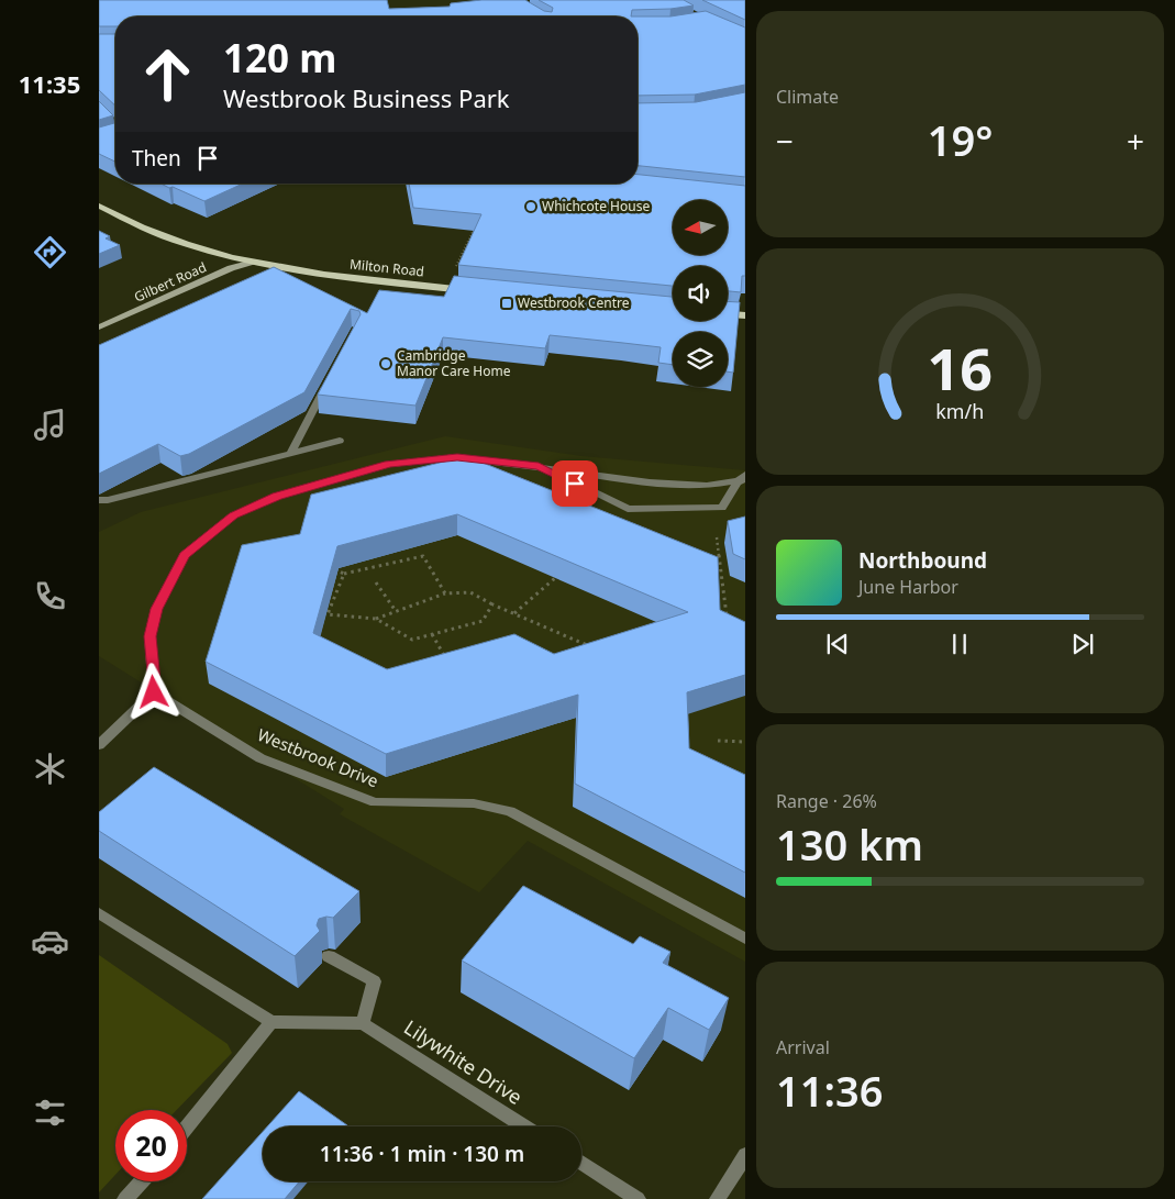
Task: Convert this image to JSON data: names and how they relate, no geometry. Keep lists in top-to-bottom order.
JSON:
{
  "streets": {
    "main road": ["Milton Road"],
    "street": ["Gilbert Road", "Westbrook Drive", "Lilywhite Drive"]
  },
  "crossings": [
    ["Milton Road", "Gilbert Road"]
  ],
  "places": {
    "other": ["Whichcote House", "Cambridge Manor Care Home"],
    "transit": ["Westbrook Centre"]
  },
  "north": "left",
  "page": {
    "tabs": "11:35",
    "tile": [
      "Climate",
      ["Range · 26%", "130 km"],
      ["Arrival", "11:36"]
    ],
    "turn": ["120 m", "Westbrook Business Park"],
    "heat": ["−", "19°", "+"],
    "then": "Then",
    "song": ["Northbound", "June Harbor"],
    "limit": "20",
    "trip": "11:36 · 1 min · 130 m",
    "gauge": ["16", "km/h"]
  }
}
